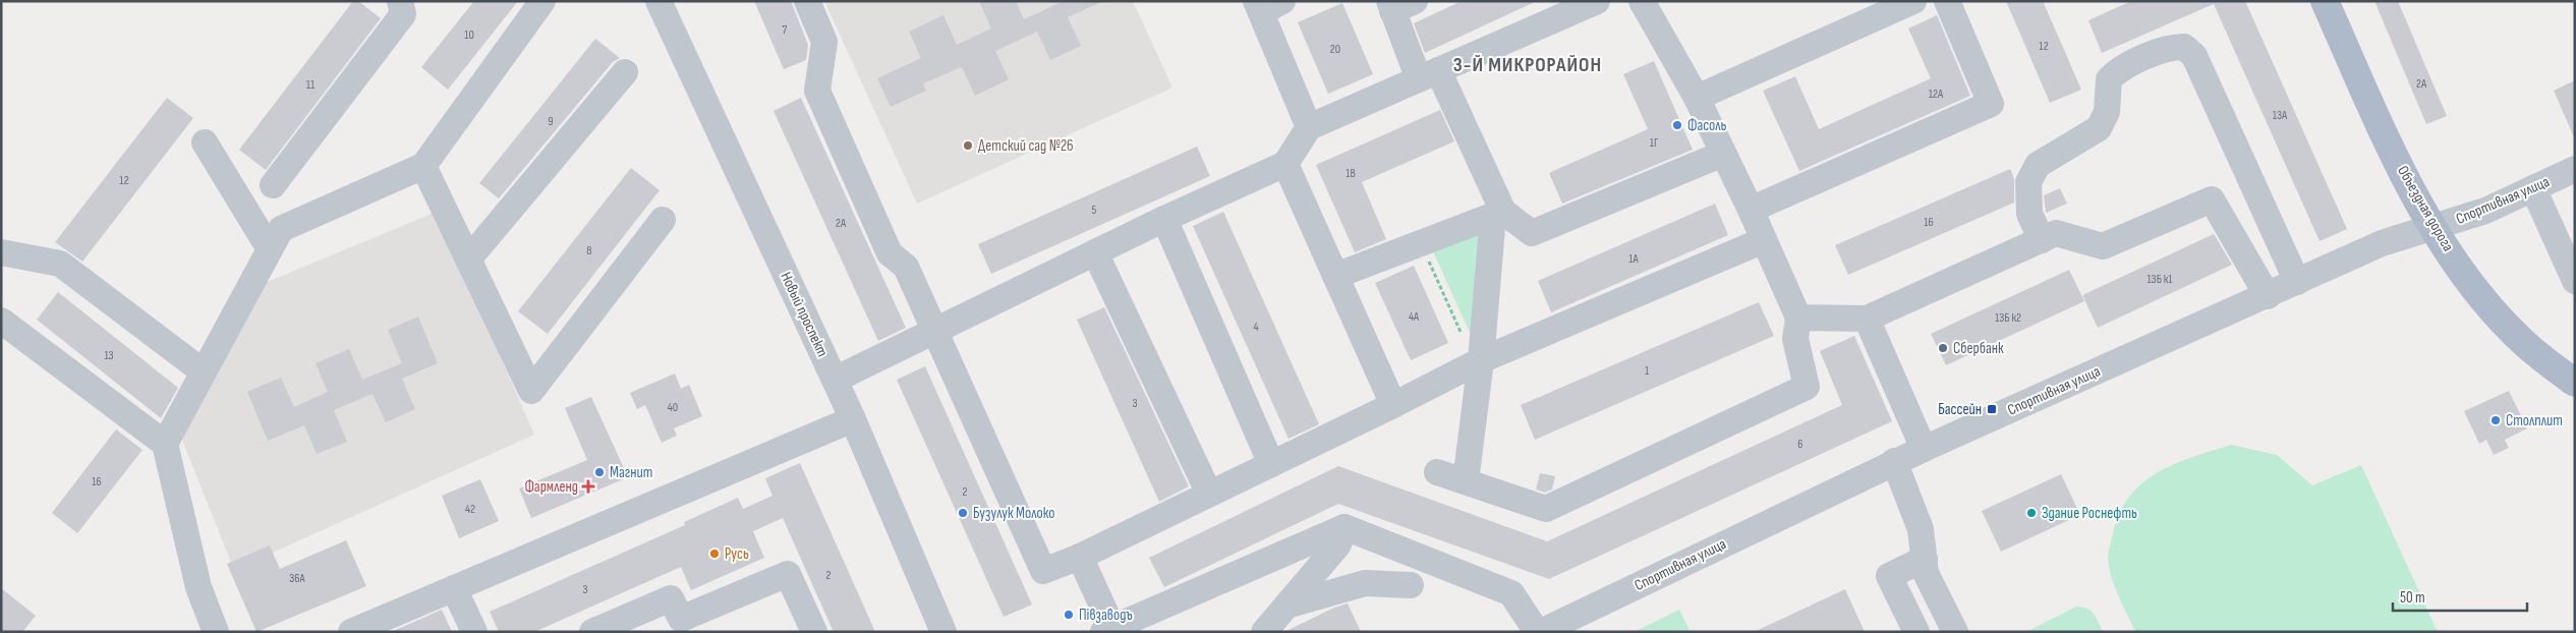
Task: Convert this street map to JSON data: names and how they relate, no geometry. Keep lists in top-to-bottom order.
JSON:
{
  "streets": {
    "main road": ["Объездная дорога"],
    "street": ["Спортивная улица", "Новый проспект"]
  },
  "crossings": [
    ["Спортивная улица", "Объездная дорога"]
  ],
  "districts": ["3-Й МИКРОРАЙОН"],
  "places": {
    "other": [
      "Фасоль",
      "Детский сад №26",
      "Сбербанк",
      "Столплит",
      "Магнит",
      "Бузулук Молоко",
      "Здание Роснефть",
      "Русь",
      "Півзаводъ"
    ],
    "transit": ["Бассейн"],
    "health": ["Фармленд"]
  },
  "house_numbers": [
    "7",
    "10",
    "12",
    "20",
    "2А",
    "11",
    "12А",
    "13А",
    "9",
    "1Г",
    "1В",
    "12",
    "5",
    "16",
    "2А",
    "8",
    "1А",
    "13Б к1",
    "4А",
    "13Б к2",
    "4",
    "13",
    "1",
    "3",
    "40",
    "6",
    "16",
    "2",
    "42",
    "2",
    "36А",
    "3"
  ],
  "scale_bar": "50 m"
}
